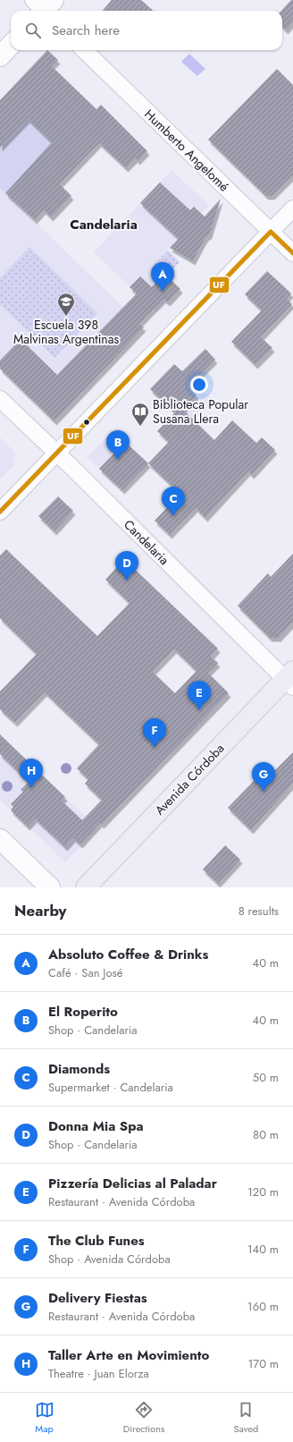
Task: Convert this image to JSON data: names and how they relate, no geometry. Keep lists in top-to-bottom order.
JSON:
{
  "streets": {
    "main road": ["Avenida Córdoba"],
    "street": ["Humberto Angelomé", "Candelaria"]
  },
  "crossings": [
    ["Candelaria", "Avenida Córdoba"]
  ],
  "districts": ["Candelaria"],
  "places": {
    "school or university": ["Escuela 398 Malvinas Argentinas"],
    "library": ["Biblioteca Popular Susana Llera"]
  },
  "lines": ["transit line UF"],
  "page": {
    "search": "Search here",
    "pins": [
      "A",
      "B",
      "C",
      "D",
      "E",
      "F",
      "H",
      "G"
    ],
    "heading": ["Nearby", "8 results"],
    "list": [
      {
        "mark": "A",
        "name": "Absoluto Coffee & Drinks",
        "note": "Café · San José",
        "value": "40 m"
      },
      {
        "mark": "B",
        "name": "El Roperito",
        "note": "Shop · Candelaria",
        "value": "40 m"
      },
      {
        "mark": "C",
        "name": "Diamonds",
        "note": "Supermarket · Candelaria",
        "value": "50 m"
      },
      {
        "mark": "D",
        "name": "Donna Mia Spa",
        "note": "Shop · Candelaria",
        "value": "80 m"
      },
      {
        "mark": "E",
        "name": "Pizzería Delicias al Paladar",
        "note": "Restaurant · Avenida Córdoba",
        "value": "120 m"
      },
      {
        "mark": "F",
        "name": "The Club Funes",
        "note": "Shop · Avenida Córdoba",
        "value": "140 m"
      },
      {
        "mark": "G",
        "name": "Delivery Fiestas",
        "note": "Restaurant · Avenida Córdoba",
        "value": "160 m"
      },
      {
        "mark": "H",
        "name": "Taller Arte en Movimiento",
        "note": "Theatre · Juan Elorza",
        "value": "170 m"
      }
    ],
    "nav": ["Map", "Directions", "Saved"]
  }
}
